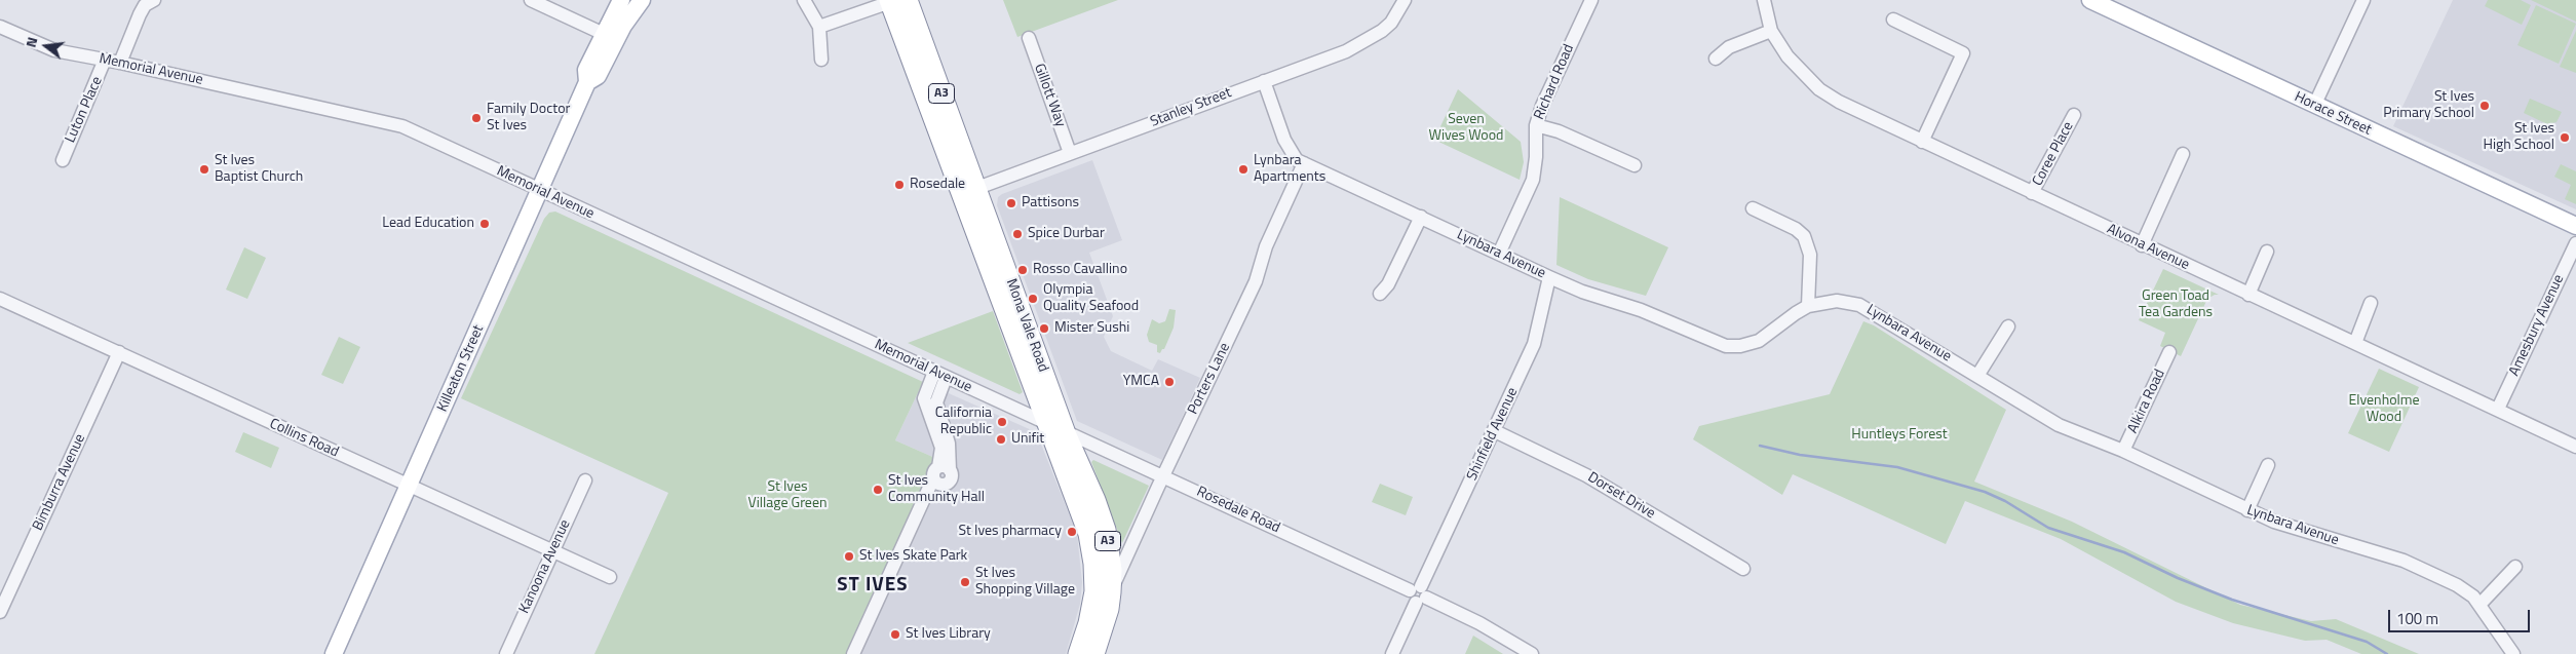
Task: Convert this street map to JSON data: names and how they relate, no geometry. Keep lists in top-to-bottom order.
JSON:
{
  "streets": {
    "highway": ["A3", "Mona Vale Road"],
    "main road": ["Horace Street", "Killeaton Street"],
    "street": [
      "Memorial Avenue",
      "Richard Road",
      "Gillott Way",
      "Stanley Street",
      "Luton Place",
      "Coree Place",
      "Alvona Avenue",
      "Lynbara Avenue",
      "Amesbury Avenue",
      "Porters Lane",
      "Alkira Road",
      "Shinfield Avenue",
      "Collins Road",
      "Bimburra Avenue",
      "Dorset Drive",
      "Rosedale Road",
      "Kanoona Avenue"
    ]
  },
  "crossings": [
    ["Memorial Avenue", "Luton Place"],
    ["Memorial Avenue", "Mona Vale Road"],
    ["Memorial Avenue", "Killeaton Street"],
    ["Memorial Avenue", "Rosedale Road"],
    ["Richard Road", "Lynbara Avenue"],
    ["Gillott Way", "Stanley Street"],
    ["Stanley Street", "Lynbara Avenue"],
    ["Stanley Street", "Mona Vale Road"],
    ["Coree Place", "Alvona Avenue"],
    ["Alvona Avenue", "Amesbury Avenue"],
    ["Lynbara Avenue", "Porters Lane"],
    ["Lynbara Avenue", "Alkira Road"],
    ["Lynbara Avenue", "Shinfield Avenue"],
    ["Mona Vale Road", "Porters Lane"],
    ["Mona Vale Road", "Rosedale Road"],
    ["Killeaton Street", "Collins Road"],
    ["Porters Lane", "Rosedale Road"],
    ["Shinfield Avenue", "Dorset Drive"],
    ["Shinfield Avenue", "Rosedale Road"],
    ["Collins Road", "Bimburra Avenue"],
    ["Collins Road", "Kanoona Avenue"]
  ],
  "districts": ["ST IVES"],
  "parks": [
    "Seven Wives Wood",
    "Green Toad Tea Gardens",
    "Elvenholme Wood",
    "Huntleys Forest",
    "St Ives Village Green"
  ],
  "places": [
    "St Ives Primary School",
    "Family Doctor St Ives",
    "St Ives High School",
    "St Ives Baptist Church",
    "Lynbara Apartments",
    "Rosedale",
    "Pattisons",
    "Lead Education",
    "Spice Durbar",
    "Rosso Cavallino",
    "Olympia Quality Seafood",
    "Mister Sushi",
    "YMCA",
    "California Republic",
    "Unifit",
    "St Ives Community Hall",
    "St Ives pharmacy",
    "St Ives Skate Park",
    "St Ives Shopping Village",
    "St Ives Library"
  ],
  "scale_bar": "100 m",
  "north": "left"
}
